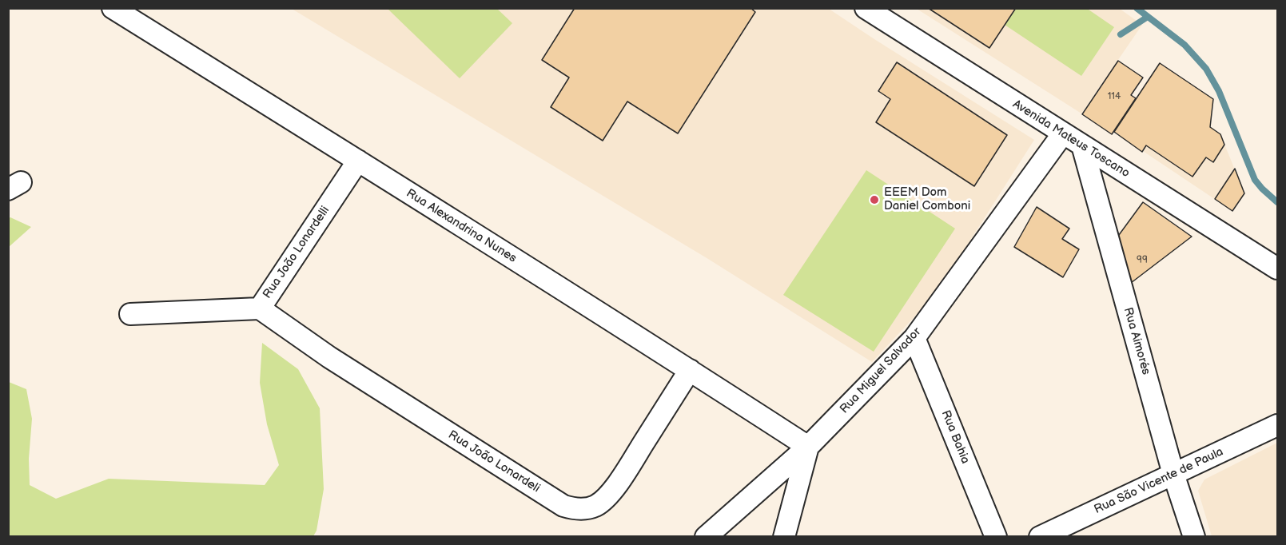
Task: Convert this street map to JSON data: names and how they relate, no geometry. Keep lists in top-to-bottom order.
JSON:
{
  "streets": {
    "street": [
      "Avenida Mateus Toscano",
      "Rua Alexandrina Nunes",
      "Rua João Lonardelli",
      "Rua Aimorés",
      "Rua Miguel Salvador",
      "Rua Bahia",
      "Rua João Lonardeli",
      "Rua São Vicente de Paula"
    ]
  },
  "crossings": [
    ["Avenida Mateus Toscano", "Rua Aimorés"],
    ["Avenida Mateus Toscano", "Rua Miguel Salvador"],
    ["Rua Alexandrina Nunes", "Rua João Lonardelli"],
    ["Rua Alexandrina Nunes", "Rua Miguel Salvador"],
    ["Rua Alexandrina Nunes", "Rua João Lonardeli"],
    ["Rua João Lonardelli", "Rua João Lonardeli"],
    ["Rua Aimorés", "Rua São Vicente de Paula"],
    ["Rua Miguel Salvador", "Rua Bahia"]
  ],
  "places": ["EEEM Dom Daniel Comboni"],
  "house_numbers": ["114", "99"]
}
